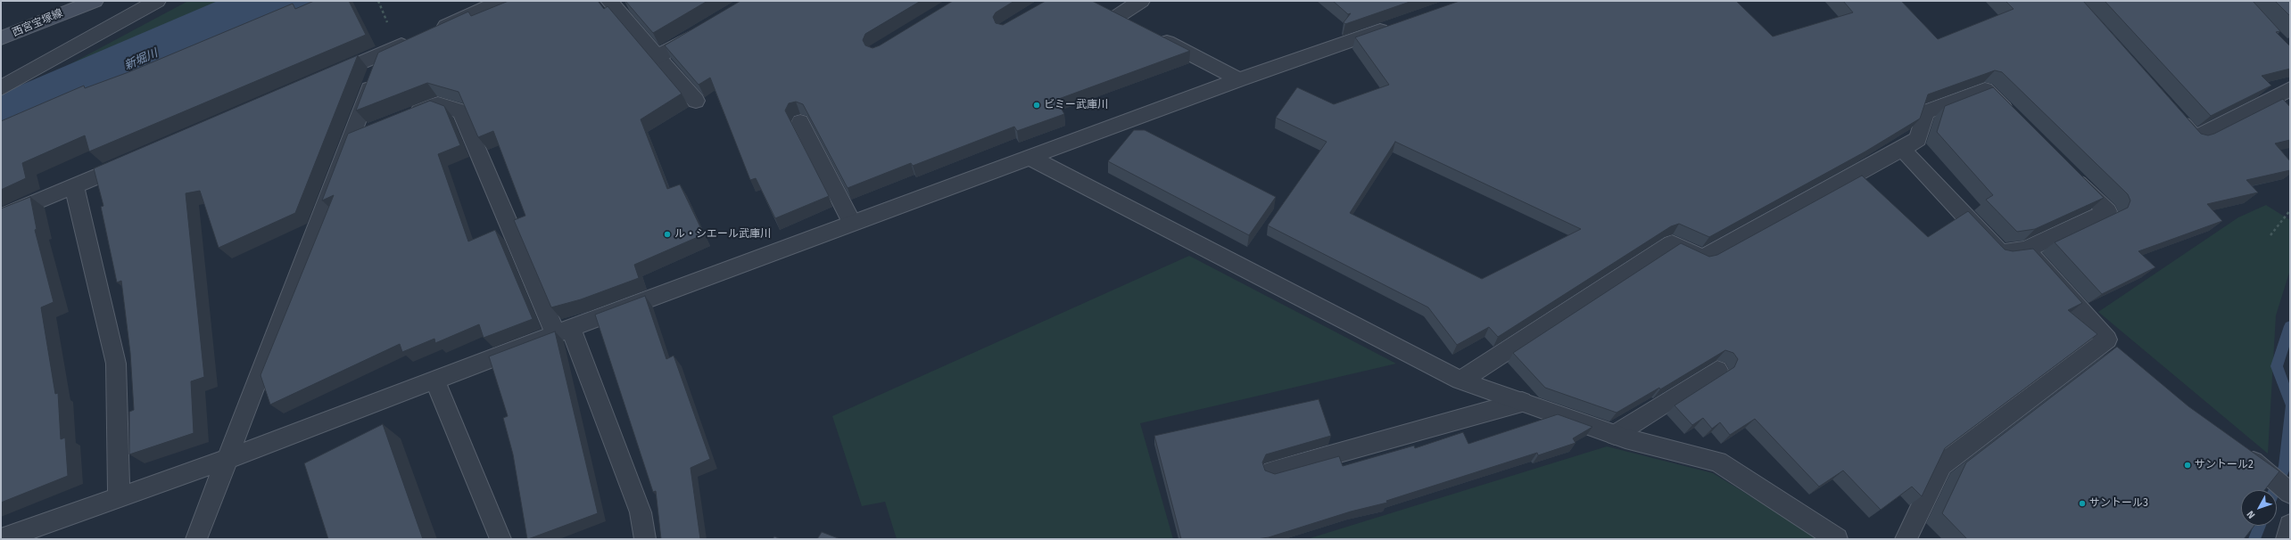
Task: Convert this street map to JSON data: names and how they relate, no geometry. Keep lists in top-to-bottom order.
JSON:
{
  "streets": {
    "main road": ["西宮宝塚線"]
  },
  "water": ["新堀川"],
  "places": [
    "ビミー武庫川",
    "ル・シエール武庫川",
    "サントール2",
    "サントール3"
  ],
  "north": "bottom left"
}
